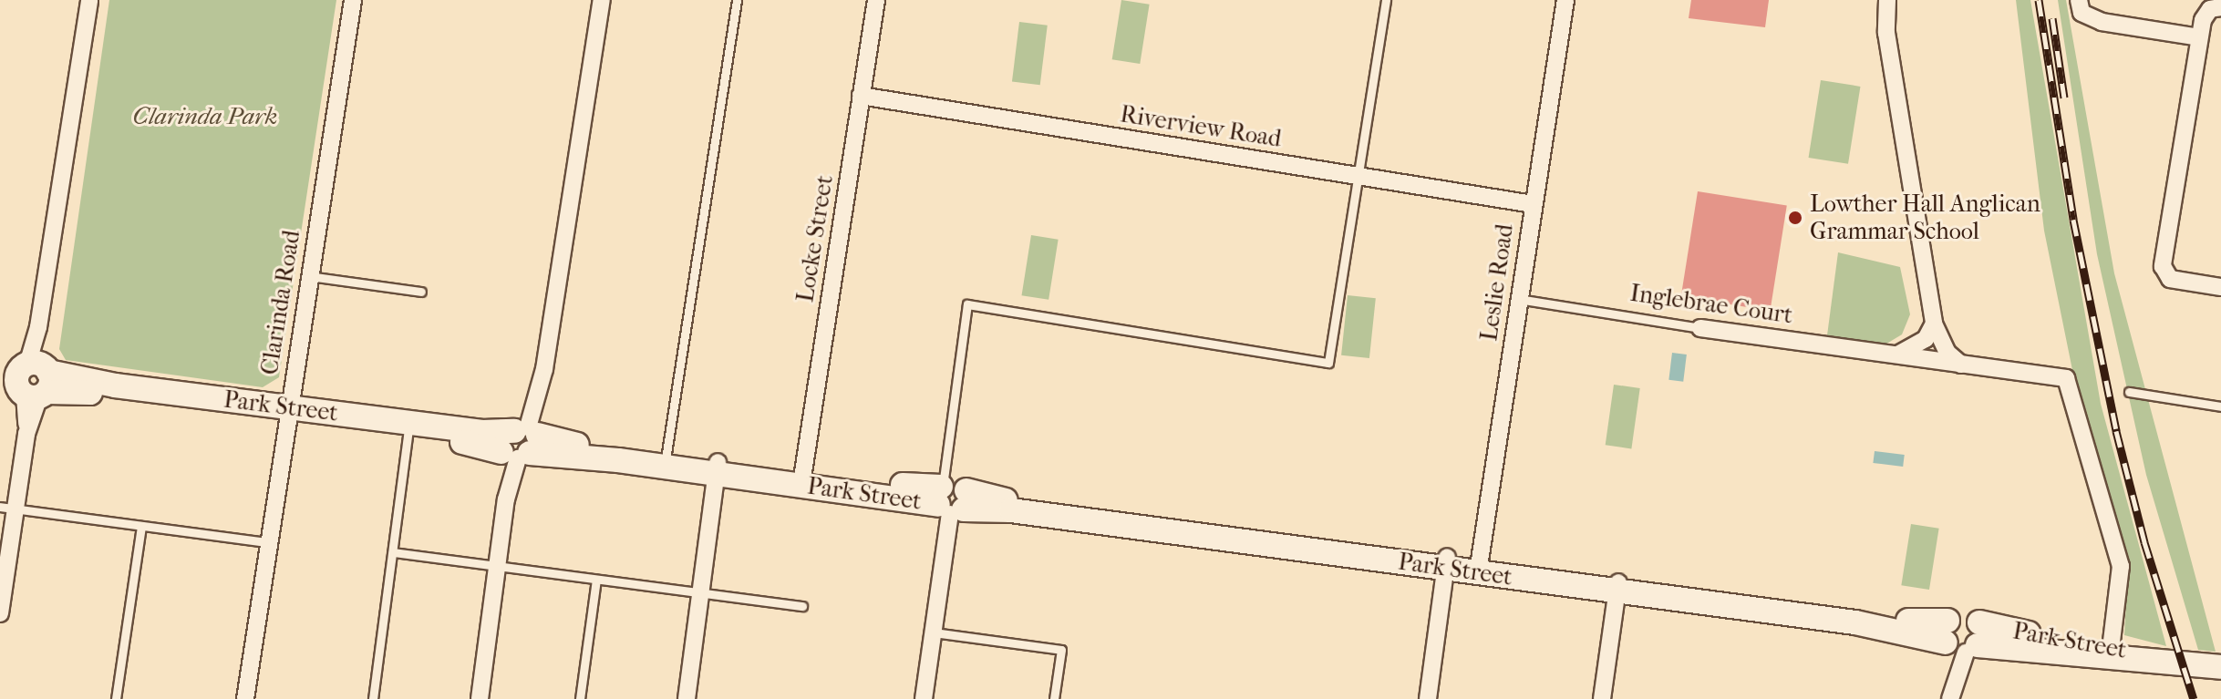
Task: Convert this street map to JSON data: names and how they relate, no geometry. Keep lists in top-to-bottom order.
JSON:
{
  "streets": {
    "street": [
      "Riverview Road",
      "Locke Street",
      "Leslie Road",
      "Clarinda Road",
      "Inglebrae Court",
      "Park Street"
    ]
  },
  "crossings": [
    ["Riverview Road", "Locke Street"],
    ["Riverview Road", "Leslie Road"],
    ["Locke Street", "Park Street"],
    ["Leslie Road", "Inglebrae Court"],
    ["Leslie Road", "Park Street"],
    ["Clarinda Road", "Park Street"],
    ["Inglebrae Court", "Park Street"]
  ],
  "parks": ["Clarinda Park"],
  "places": ["Lowther Hall Anglican Grammar School"]
}
